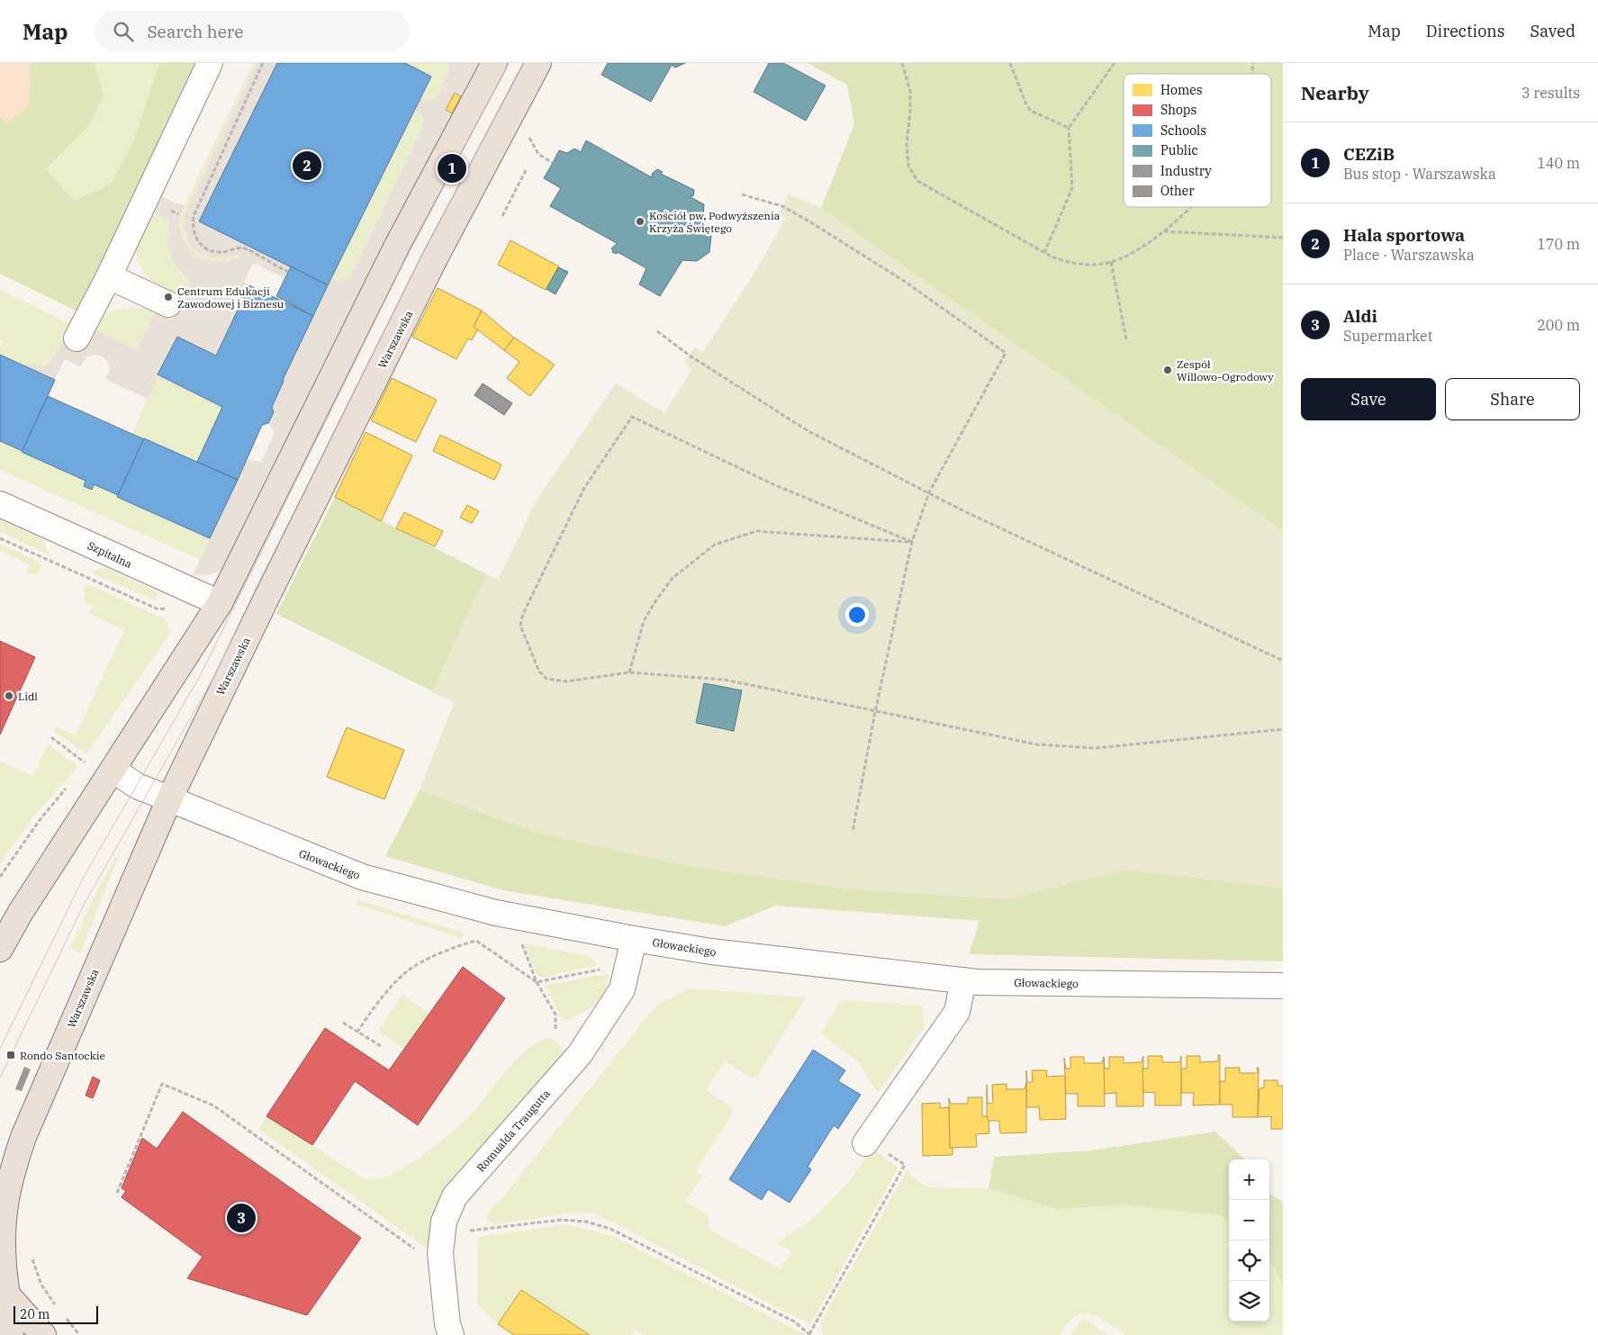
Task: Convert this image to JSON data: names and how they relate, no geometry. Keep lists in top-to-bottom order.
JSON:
{
  "streets": {
    "main road": ["Warszawska"],
    "street": ["Szpitalna", "Głowackiego", "Romualda Traugutta"]
  },
  "crossings": [
    ["Warszawska", "Głowackiego"],
    ["Głowackiego", "Romualda Traugutta"]
  ],
  "places": {
    "other": [
      "Kościół pw. Podwyższenia Krzyża Świętego",
      "Centrum Edukacji Zawodowej i Biznesu",
      "Zespół Willowo-Ogrodowy",
      "Lidl"
    ],
    "transit": ["Rondo Santockie"]
  },
  "legend": [
    "Homes",
    "Shops",
    "Schools",
    "Public",
    "Industry",
    "Other"
  ],
  "scale_bar": "20 m",
  "page": {
    "header": "Map",
    "search": "Search here",
    "nav": ["Map", "Directions", "Saved"],
    "heading": ["Nearby", "3 results"],
    "list": [
      {
        "mark": "1",
        "name": "CEZiB",
        "note": "Bus stop · Warszawska",
        "value": "140 m"
      },
      {
        "mark": "2",
        "name": "Hala sportowa",
        "note": "Place · Warszawska",
        "value": "170 m"
      },
      {
        "mark": "3",
        "name": "Aldi",
        "note": "Supermarket",
        "value": "200 m"
      }
    ],
    "pins": ["2", "1", "3"],
    "buttons": ["Save", "Share"],
    "map_buttons": ["+", "−"],
    "scale": "20 m"
  }
}
